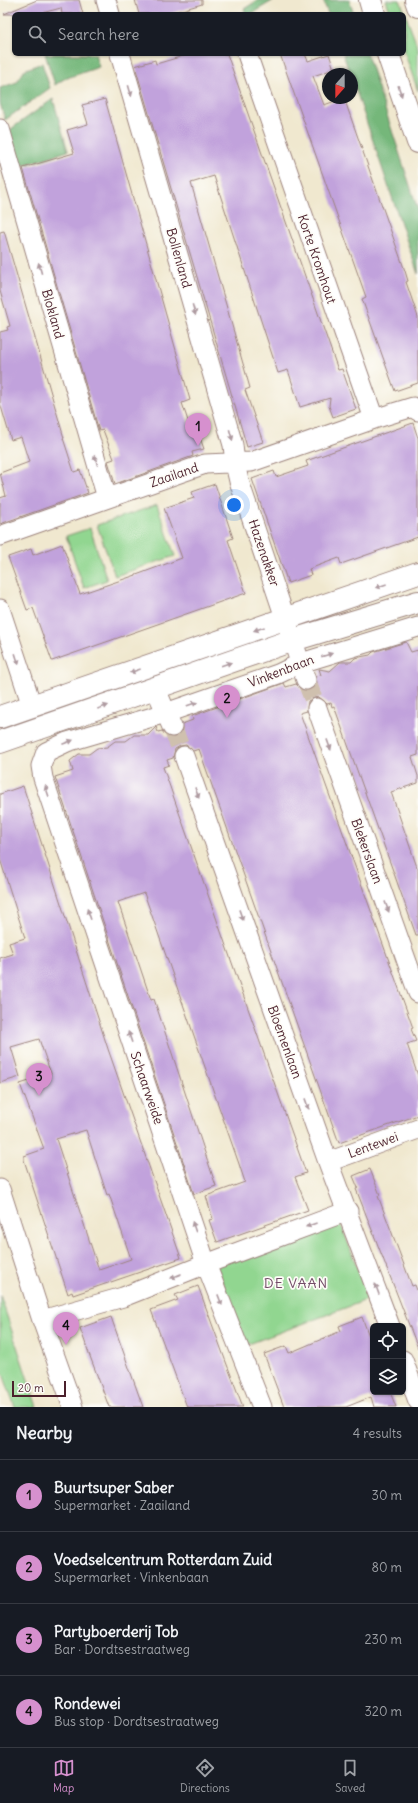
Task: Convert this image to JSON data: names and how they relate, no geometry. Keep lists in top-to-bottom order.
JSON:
{
  "streets": {
    "main road": ["Vinkenbaan"],
    "street": [
      "Bollenland",
      "Korte Kromhout",
      "Blokland",
      "Zaailand",
      "Hazenakker",
      "Blekerslaan",
      "Bloemenlaan",
      "Schaarweide",
      "Lentewei"
    ]
  },
  "crossings": [
    ["Bollenland", "Zaailand"],
    ["Bollenland", "Hazenakker"],
    ["Korte Kromhout", "Zaailand"],
    ["Blokland", "Zaailand"],
    ["Zaailand", "Hazenakker"],
    ["Hazenakker", "Vinkenbaan"],
    ["Vinkenbaan", "Schaarweide"],
    ["Bloemenlaan", "Lentewei"]
  ],
  "one_way": [
    "Bollenland",
    "Blokland",
    "Vinkenbaan",
    "Blekerslaan"
  ],
  "districts": ["DE VAAN"],
  "scale_bar": "20 m",
  "north": "bottom",
  "page": {
    "search": "Search here",
    "pins": [
      "1",
      "2",
      "3",
      "4"
    ],
    "scale": "20 m",
    "heading": ["Nearby", "4 results"],
    "list": [
      {
        "mark": "1",
        "name": "Buurtsuper Saber",
        "note": "Supermarket · Zaailand",
        "value": "30 m"
      },
      {
        "mark": "2",
        "name": "Voedselcentrum Rotterdam Zuid",
        "note": "Supermarket · Vinkenbaan",
        "value": "80 m"
      },
      {
        "mark": "3",
        "name": "Partyboerderij Tob",
        "note": "Bar · Dordtsestraatweg",
        "value": "230 m"
      },
      {
        "mark": "4",
        "name": "Rondewei",
        "note": "Bus stop · Dordtsestraatweg",
        "value": "320 m"
      }
    ],
    "nav": ["Map", "Directions", "Saved"]
  }
}
